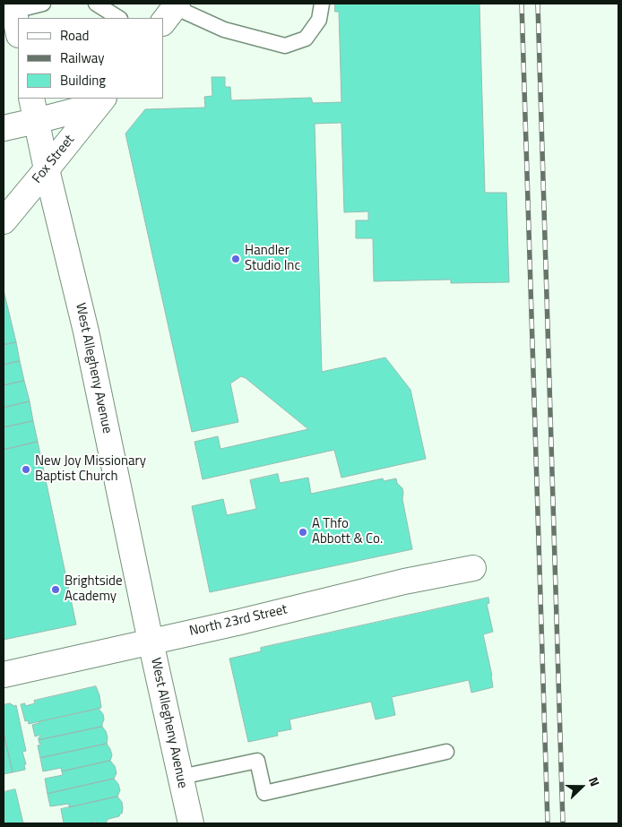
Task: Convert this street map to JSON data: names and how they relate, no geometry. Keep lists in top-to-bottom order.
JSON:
{
  "streets": {
    "main road": ["Fox Street", "West Allegheny Avenue", "North 23rd Street"]
  },
  "crossings": [
    ["Fox Street", "West Allegheny Avenue"],
    ["West Allegheny Avenue", "North 23rd Street"]
  ],
  "places": [
    "Handler Studio Inc",
    "New Joy Missionary Baptist Church",
    "A Thfo Abbott & Co.",
    "Brightside Academy"
  ],
  "legend": ["Road", "Railway", "Building"],
  "north": "right"
}
